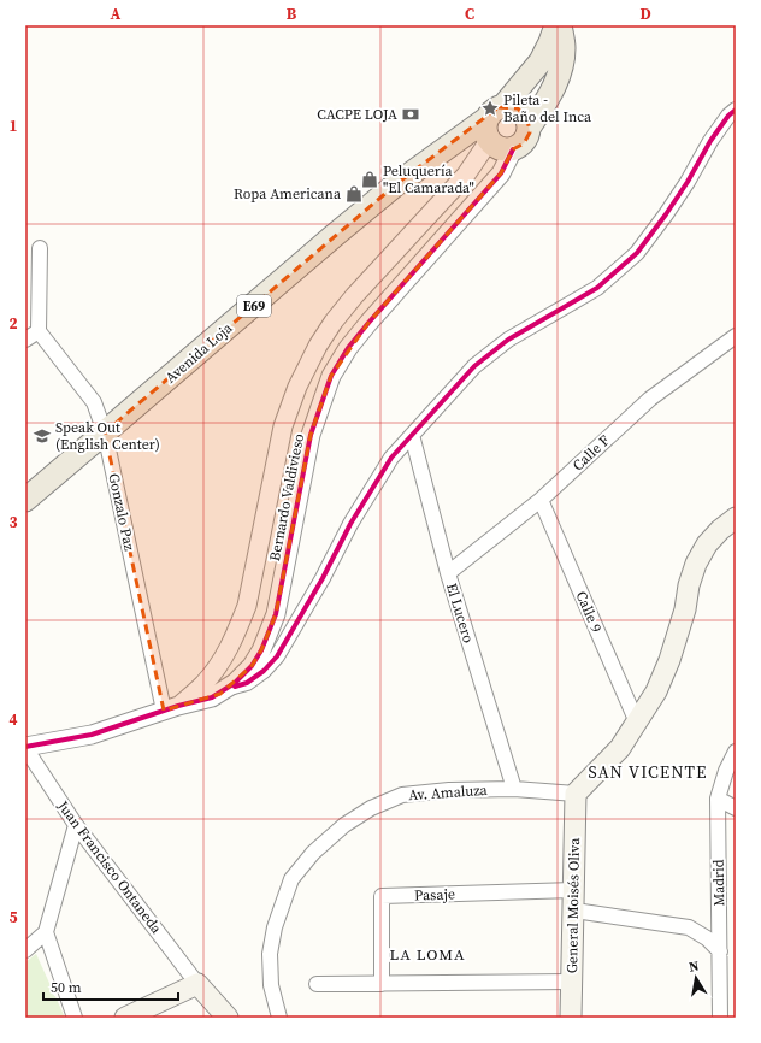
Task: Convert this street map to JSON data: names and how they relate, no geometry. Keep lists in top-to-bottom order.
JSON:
{
  "streets": {
    "main road": ["E69", "Avenida Loja", "General Moisés Oliva"],
    "street": [
      "Calle F",
      "Bernardo Valdivieso",
      "Gonzalo Paz",
      "Calle 9",
      "El Lucero",
      "Av. Amaluza",
      "Juan Francisco Ontaneda",
      "Madrid",
      "Pasaje"
    ]
  },
  "crossings": [
    ["E69", "Avenida Loja"],
    ["E69", "Bernardo Valdivieso"],
    ["Avenida Loja", "Bernardo Valdivieso"],
    ["Avenida Loja", "Gonzalo Paz"],
    ["Calle F", "Calle 9"],
    ["Calle F", "El Lucero"],
    ["Bernardo Valdivieso", "Gonzalo Paz"],
    ["Bernardo Valdivieso", "Juan Francisco Ontaneda"],
    ["El Lucero", "Av. Amaluza"],
    ["Av. Amaluza", "General Moisés Oliva"],
    ["Pasaje", "General Moisés Oliva"]
  ],
  "districts": ["SAN VICENTE", "LA LOMA"],
  "places": {
    "place": ["Pileta - Baño del Inca"],
    "bank": ["CACPE LOJA"],
    "shop": ["Peluquería \"El Camarada\"", "Ropa Americana"],
    "school or university": ["Speak Out (English Center)"]
  },
  "scale_bar": "50 m",
  "north": "top",
  "grid": {
    "columns": [
      "A",
      "B",
      "C",
      "D"
    ],
    "rows": [
      "1",
      "2",
      "3",
      "4",
      "5"
    ]
  }
}
